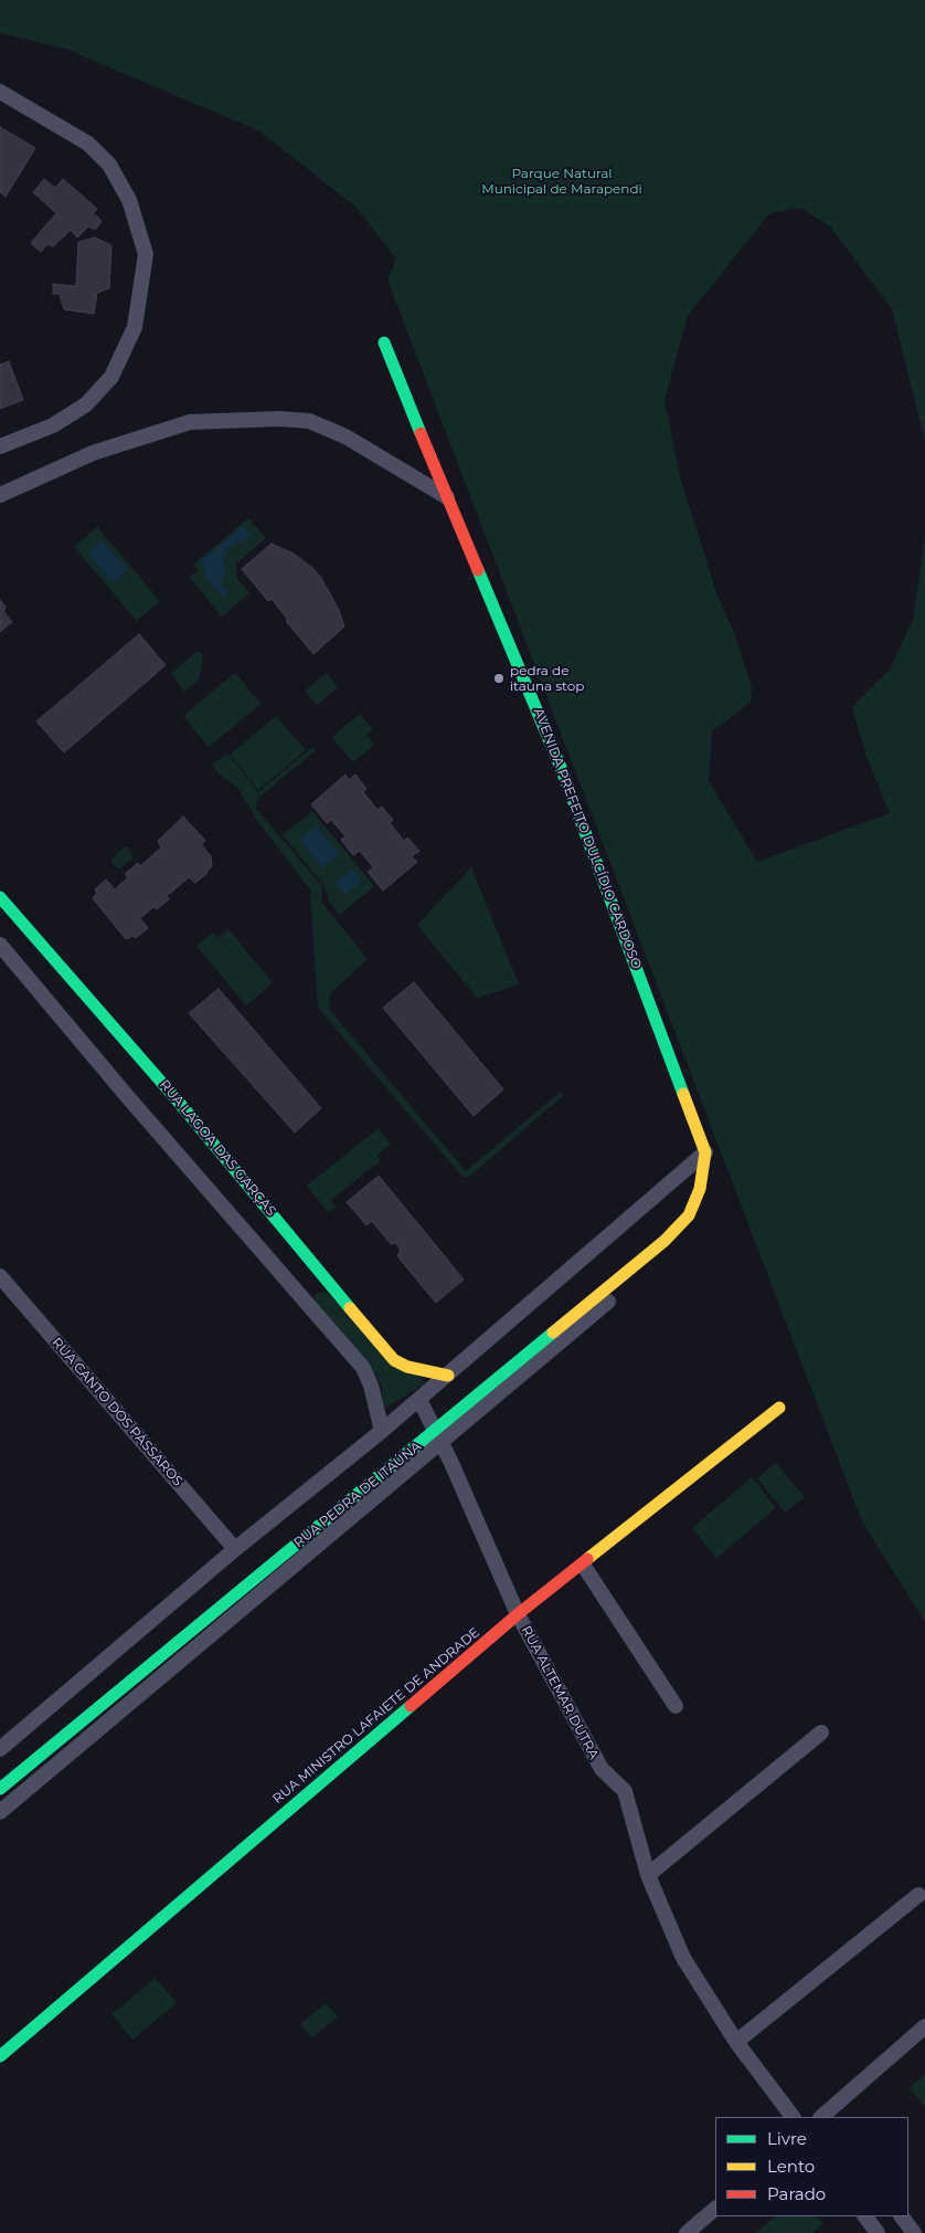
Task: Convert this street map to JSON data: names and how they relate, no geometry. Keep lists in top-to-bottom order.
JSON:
{
  "streets": {
    "street": [
      "AVENIDA PREFEITO DULCÍDIO CARDOSO",
      "RUA LAGOA DAS GARÇAS",
      "RUA CANTO DOS PÁSSAROS",
      "RUA PEDRA DE ITAÚNA",
      "RUA ALTEMAR DUTRA",
      "RUA MINISTRO LAFAIETE DE ANDRADE"
    ]
  },
  "crossings": [
    ["AVENIDA PREFEITO DULCÍDIO CARDOSO", "RUA PEDRA DE ITAÚNA"],
    ["RUA PEDRA DE ITAÚNA", "RUA ALTEMAR DUTRA"],
    ["RUA ALTEMAR DUTRA", "RUA MINISTRO LAFAIETE DE ANDRADE"]
  ],
  "parks": ["Parque Natural Municipal de Marapendi"],
  "places": ["pedra de itauna stop"],
  "legend": ["Livre", "Lento", "Parado"]
}
